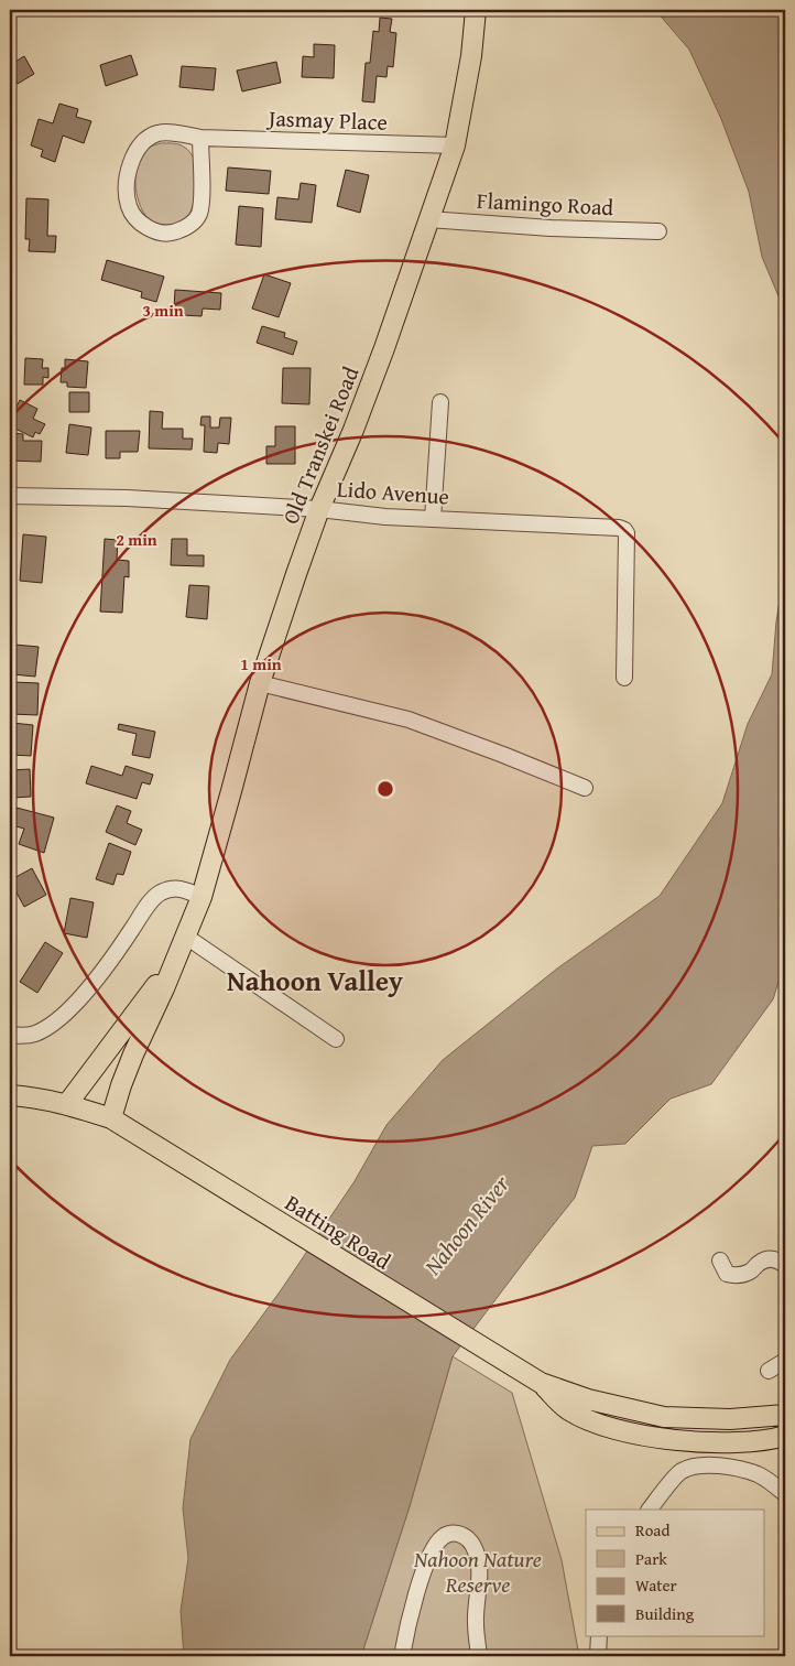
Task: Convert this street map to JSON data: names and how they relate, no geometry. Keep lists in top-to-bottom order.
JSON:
{
  "streets": {
    "main road": ["Old Transkei Road", "Batting Road"],
    "street": ["Jasmay Place", "Flamingo Road", "Lido Avenue"]
  },
  "crossings": [
    ["Jasmay Place", "Old Transkei Road"],
    ["Flamingo Road", "Old Transkei Road"],
    ["Old Transkei Road", "Lido Avenue"],
    ["Old Transkei Road", "Batting Road"]
  ],
  "districts": ["Nahoon Valley"],
  "water": ["Nahoon River"],
  "parks": ["Nahoon Nature Reserve"],
  "legend": [
    "Road",
    "Park",
    "Water",
    "Building"
  ],
  "rings": ["3 min", "2 min", "1 min"]
}
